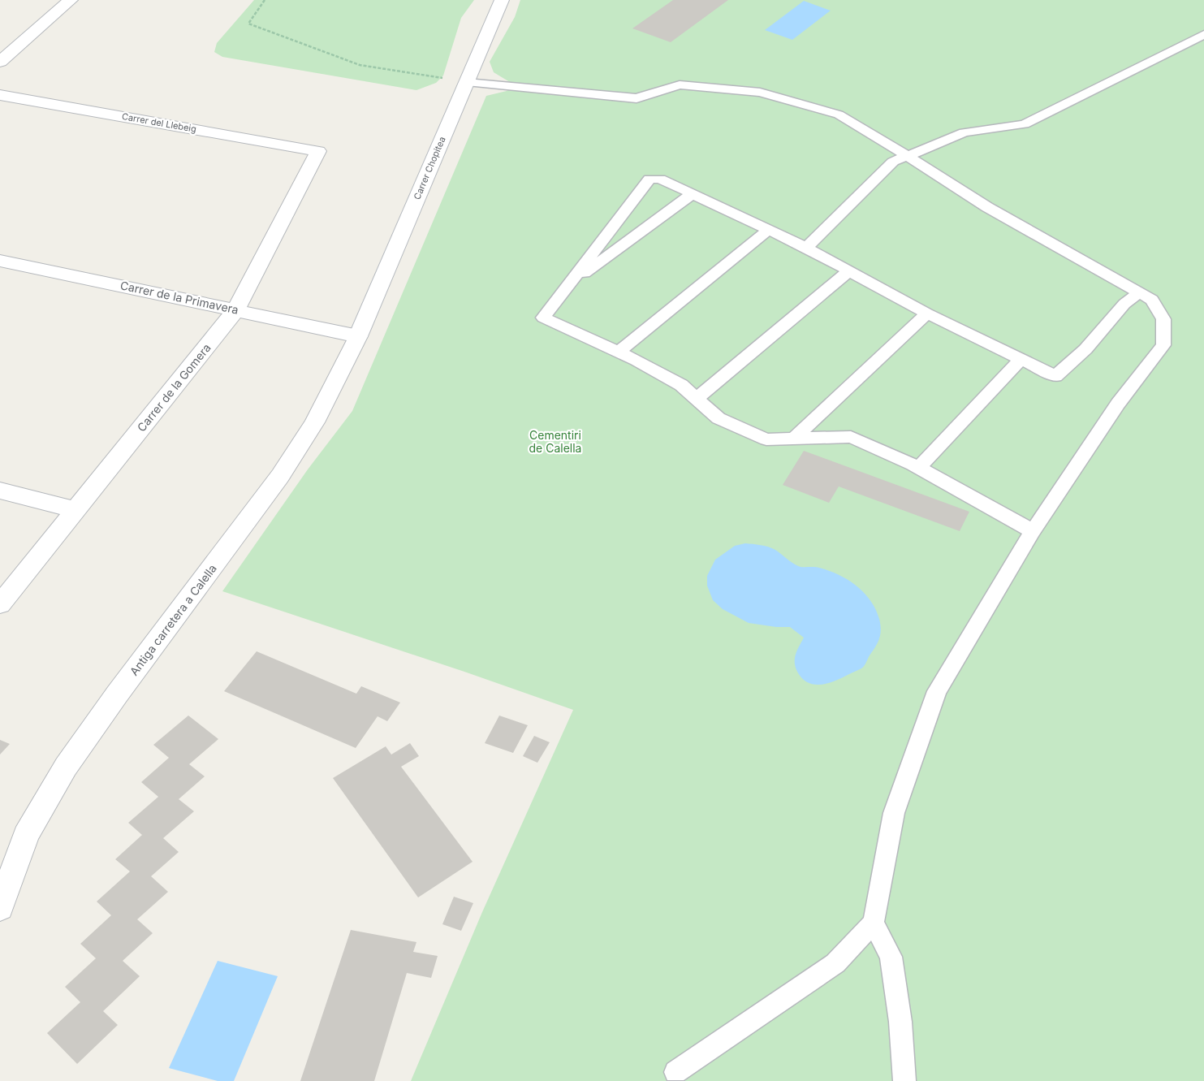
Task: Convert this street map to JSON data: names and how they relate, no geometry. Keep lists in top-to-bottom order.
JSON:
{
  "streets": {
    "street": [
      "Carrer del Llebeig",
      "Carrer Chopitea",
      "Carrer de la Primavera",
      "Carrer de la Gomera",
      "Antiga carretera a Calella"
    ]
  },
  "crossings": [
    ["Carrer del Llebeig", "Carrer de la Gomera"],
    ["Carrer Chopitea", "Carrer de la Primavera"],
    ["Carrer Chopitea", "Antiga carretera a Calella"],
    ["Carrer de la Primavera", "Carrer de la Gomera"],
    ["Carrer de la Primavera", "Antiga carretera a Calella"]
  ],
  "parks": ["Cementiri de Calella"]
}
